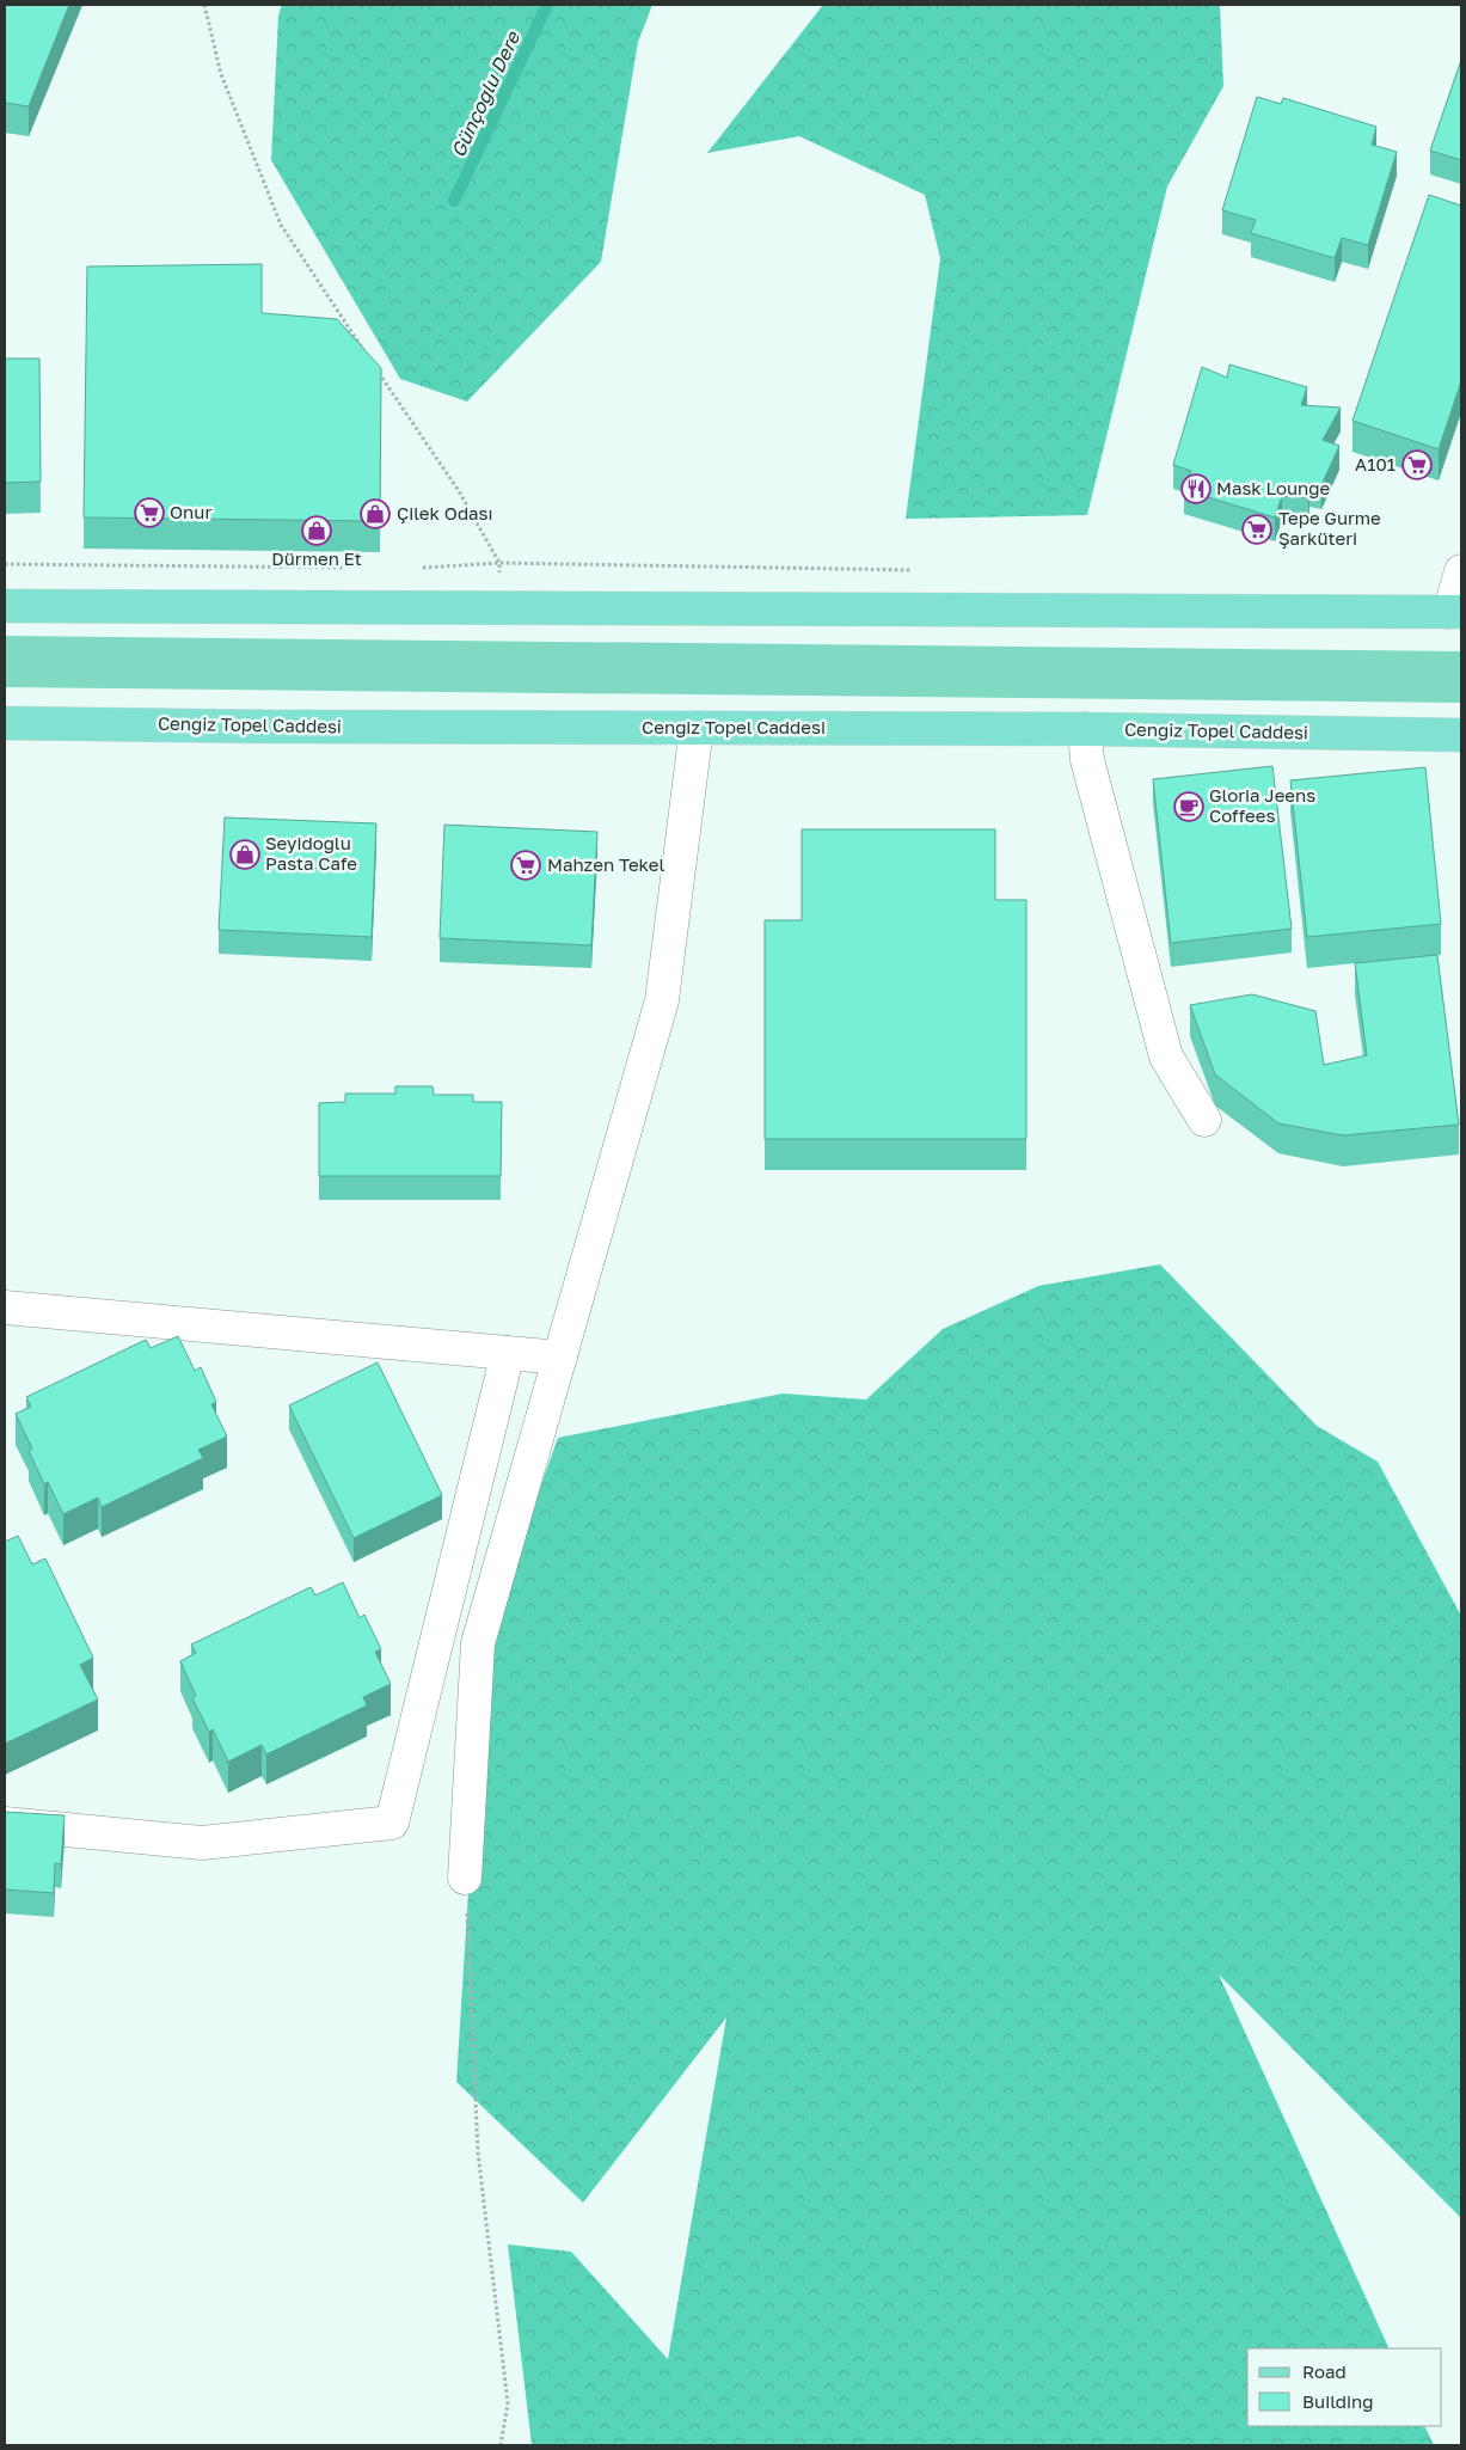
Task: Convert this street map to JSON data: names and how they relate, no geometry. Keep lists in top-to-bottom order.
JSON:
{
  "streets": {
    "main road": ["Cengiz Topel Caddesi"]
  },
  "water": ["Günçoğlu Dere"],
  "places": {
    "supermarket": [
      "A101",
      "Onur",
      "Tepe Gurme Şarküteri",
      "Mahzen Tekel"
    ],
    "restaurant": ["Mask Lounge"],
    "shop": ["Çilek Odası", "Dürmen Et", "Seyidoğlu Pasta Cafe"],
    "cafe": ["Gloria Jeens Coffees"]
  },
  "legend": ["Road", "Building"]
}
